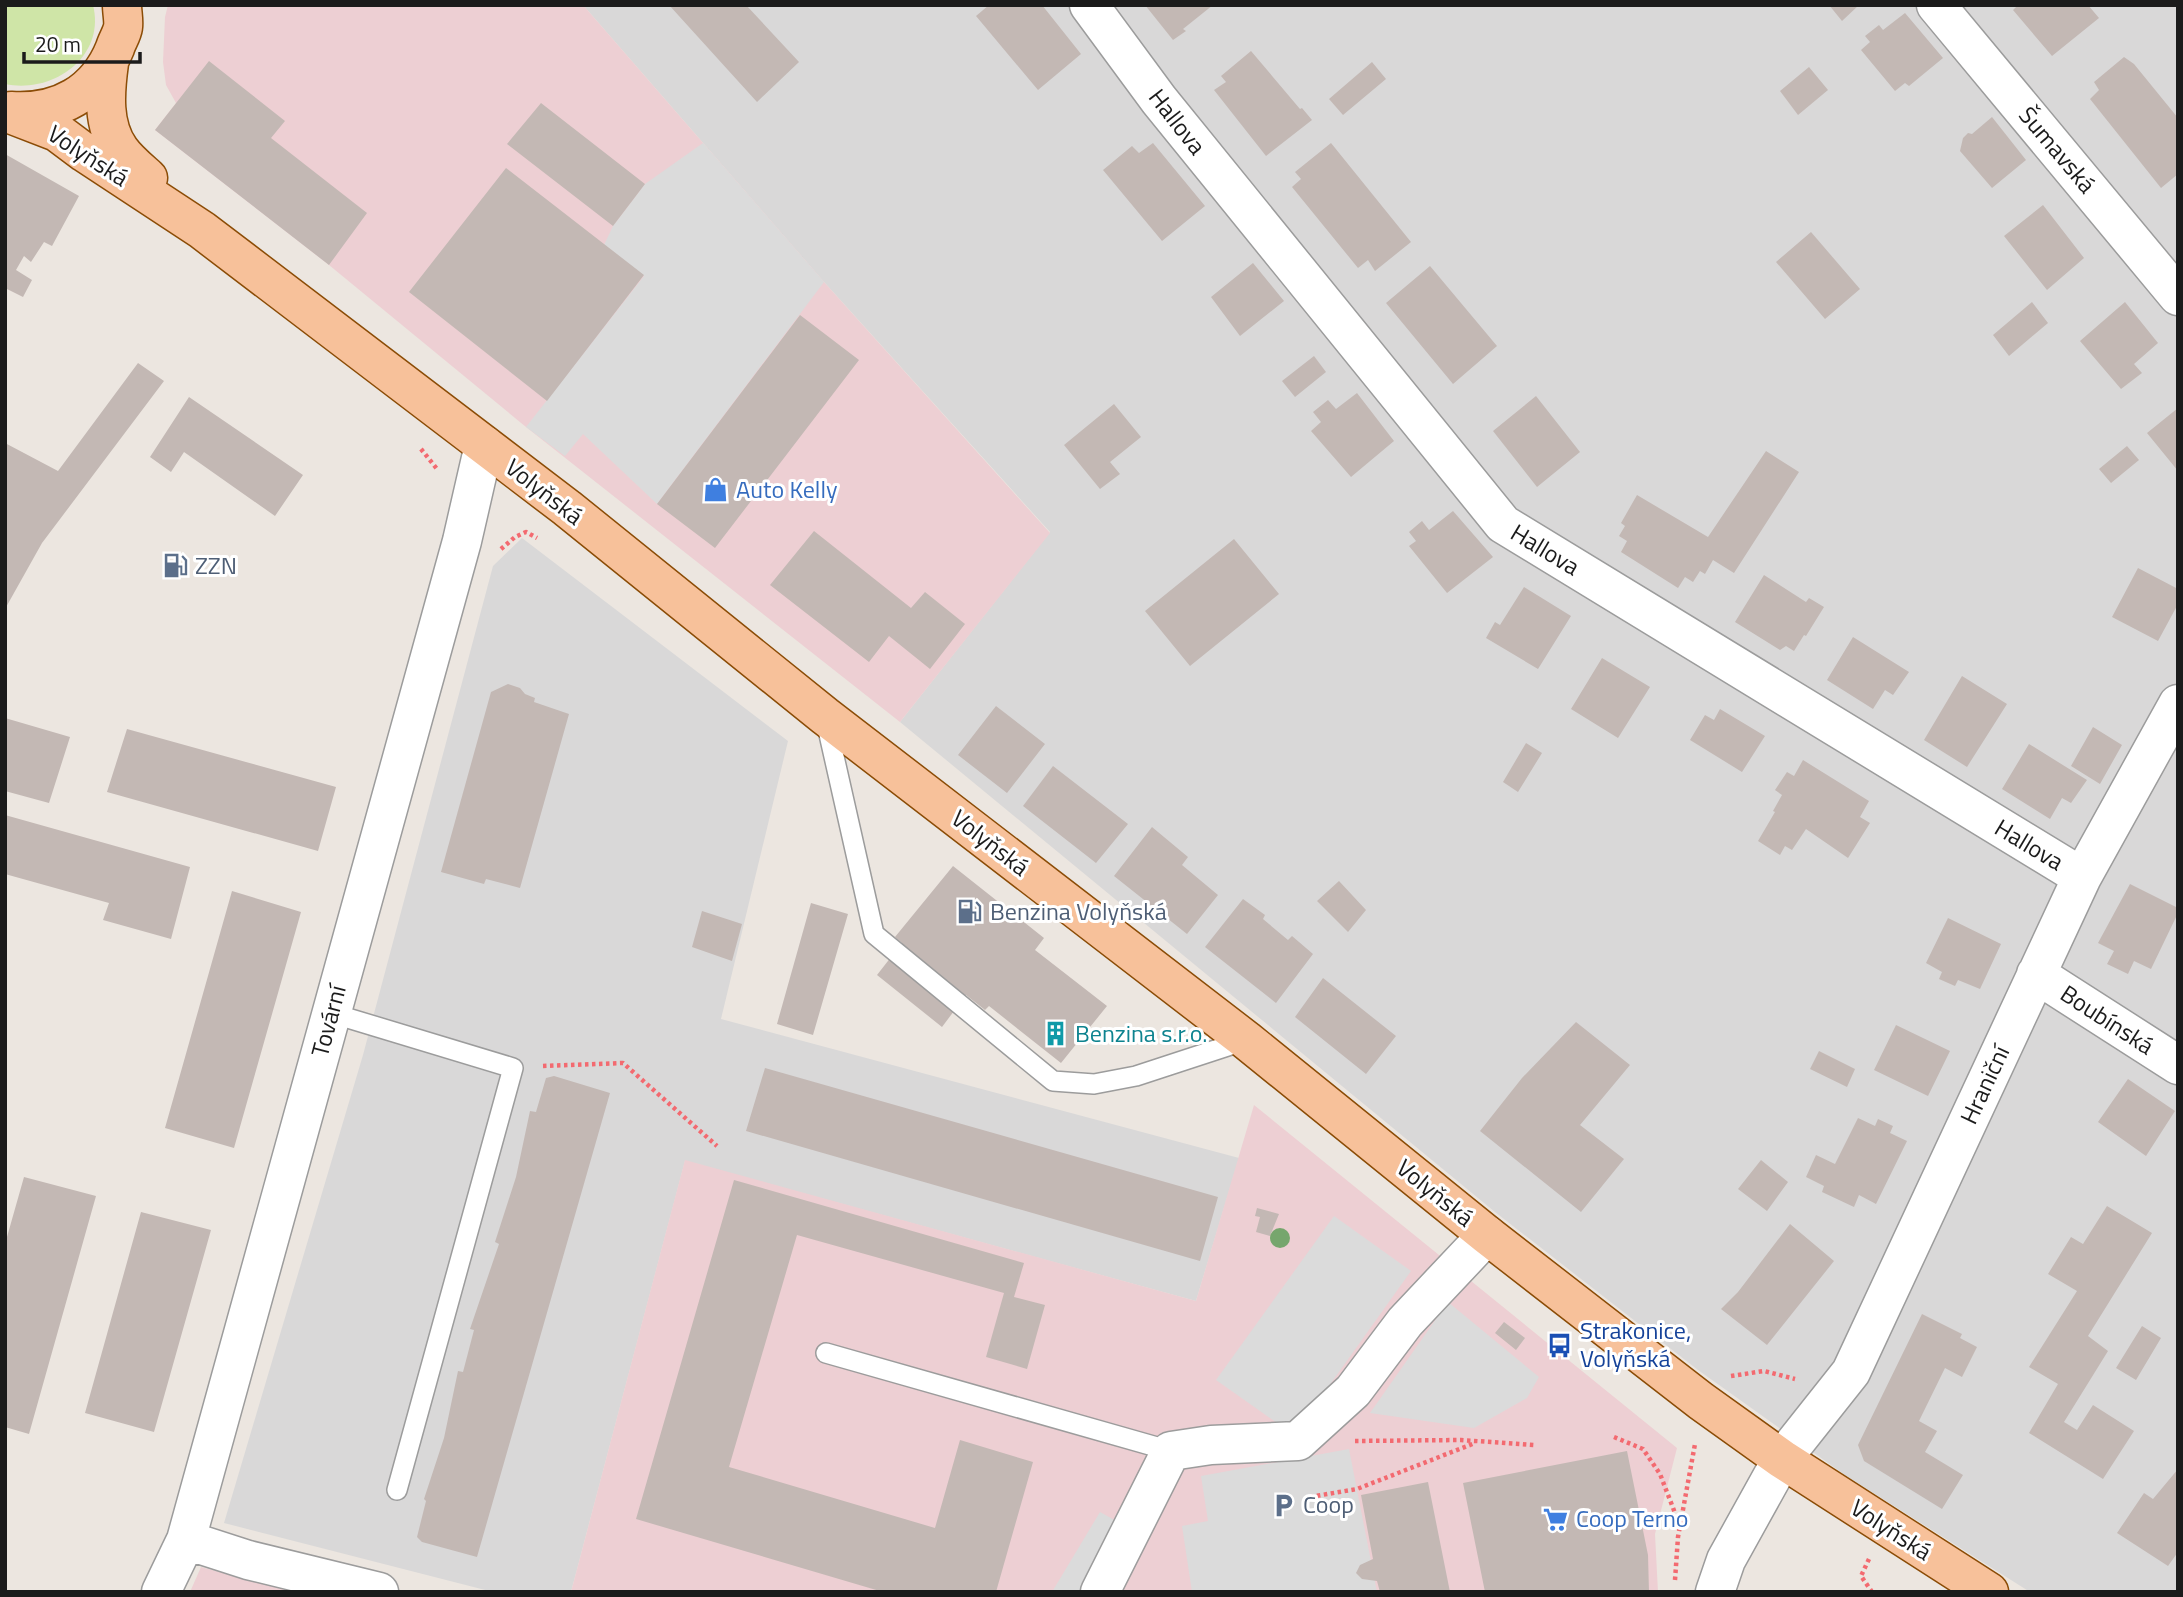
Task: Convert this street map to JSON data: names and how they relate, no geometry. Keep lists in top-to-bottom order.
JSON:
{
  "streets": {
    "main road": ["Volyňská"],
    "street": [
      "Hallova",
      "Šumavská",
      "Boubínská",
      "Tovární",
      "Hraniční"
    ]
  },
  "crossings": [
    ["Hallova", "Hraniční"],
    ["Volyňská", "Tovární"],
    ["Volyňská", "Hraniční"],
    ["Boubínská", "Hraniční"]
  ],
  "places": {
    "shop": ["Auto Kelly"],
    "fuel station": ["ZZN", "Benzina Volyňská"],
    "building": ["Benzina s.r.o."],
    "bus stop": ["Strakonice, Volyňská"],
    "parking": ["Coop"],
    "supermarket": ["Coop Terno"]
  },
  "scale_bar": "20 m"
}
